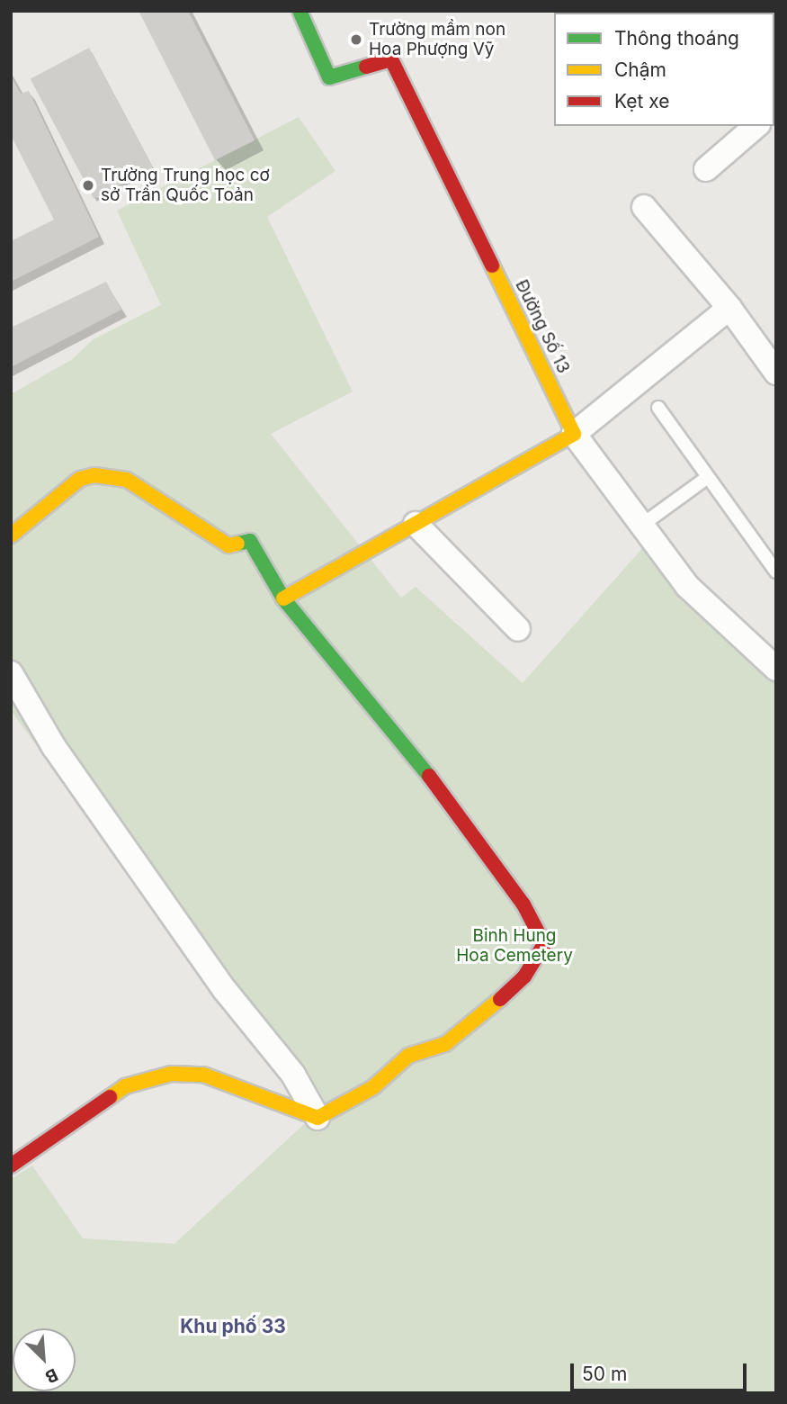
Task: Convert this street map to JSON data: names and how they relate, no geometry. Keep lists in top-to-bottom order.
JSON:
{
  "streets": {
    "street": ["Đường Số 13"]
  },
  "districts": ["Khu phố 33"],
  "parks": ["Binh Hung Hoa Cemetery"],
  "places": ["Trường mầm non Hoa Phượng Vỹ", "Trường Trung học cơ sở Trần Quốc Toản"],
  "legend": ["Thông thoáng", "Chậm", "Kẹt xe"],
  "scale_bar": "50 m",
  "north": "bottom right"
}
